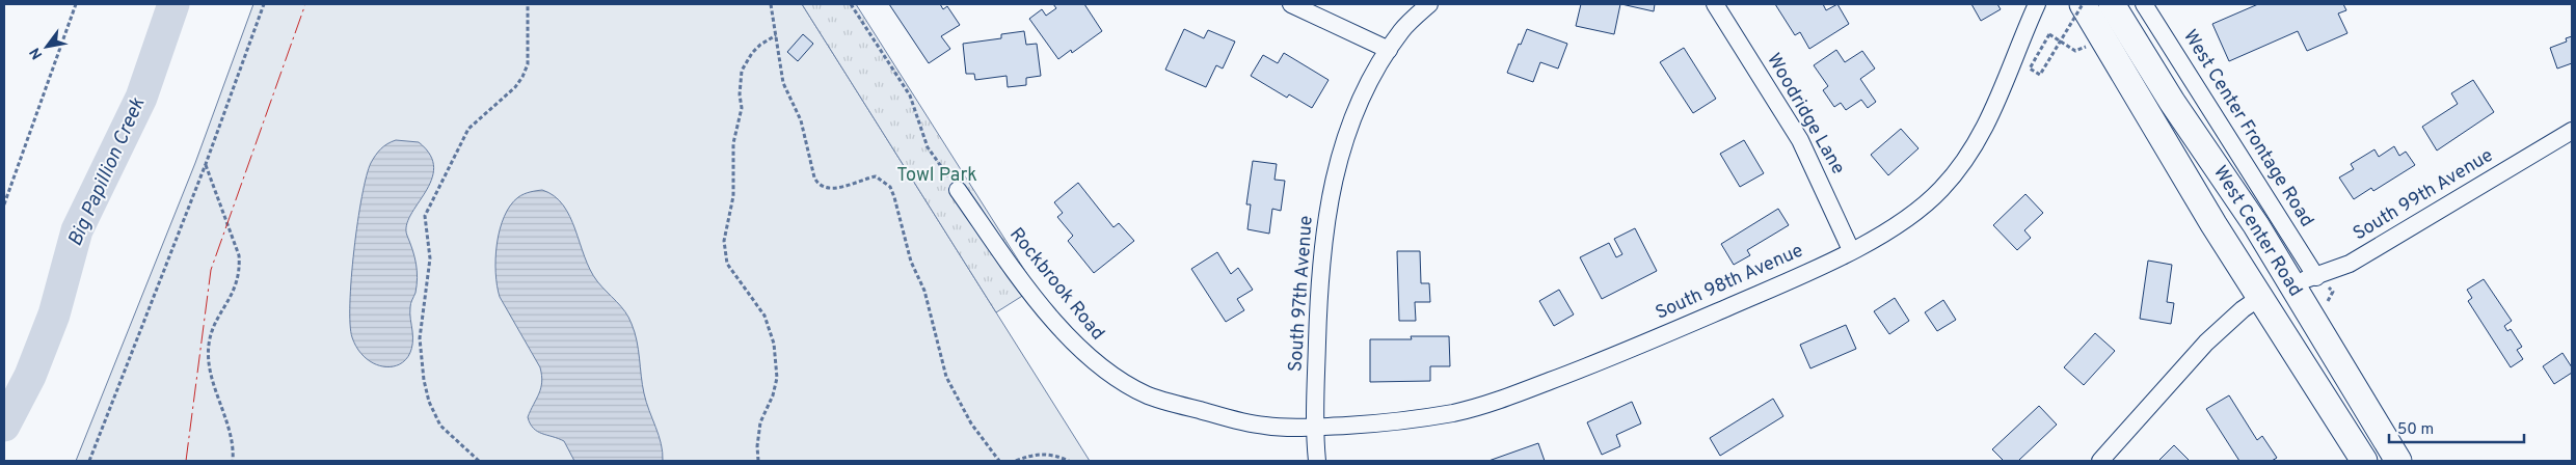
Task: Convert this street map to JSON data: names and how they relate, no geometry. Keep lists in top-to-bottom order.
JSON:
{
  "streets": {
    "main road": ["West Center Road"],
    "street": [
      "Woodridge Lane",
      "West Center Frontage Road",
      "South 99th Avenue",
      "South 98th Avenue",
      "Rockbrook Road",
      "South 97th Avenue"
    ]
  },
  "crossings": [
    ["Woodridge Lane", "South 98th Avenue"],
    ["West Center Frontage Road", "South 99th Avenue"],
    ["South 99th Avenue", "West Center Road"],
    ["South 98th Avenue", "Rockbrook Road"],
    ["South 98th Avenue", "South 97th Avenue"],
    ["Rockbrook Road", "South 97th Avenue"]
  ],
  "water": ["Big Papillion Creek"],
  "parks": ["Towl Park"],
  "scale_bar": "50 m",
  "north": "bottom left"
}
